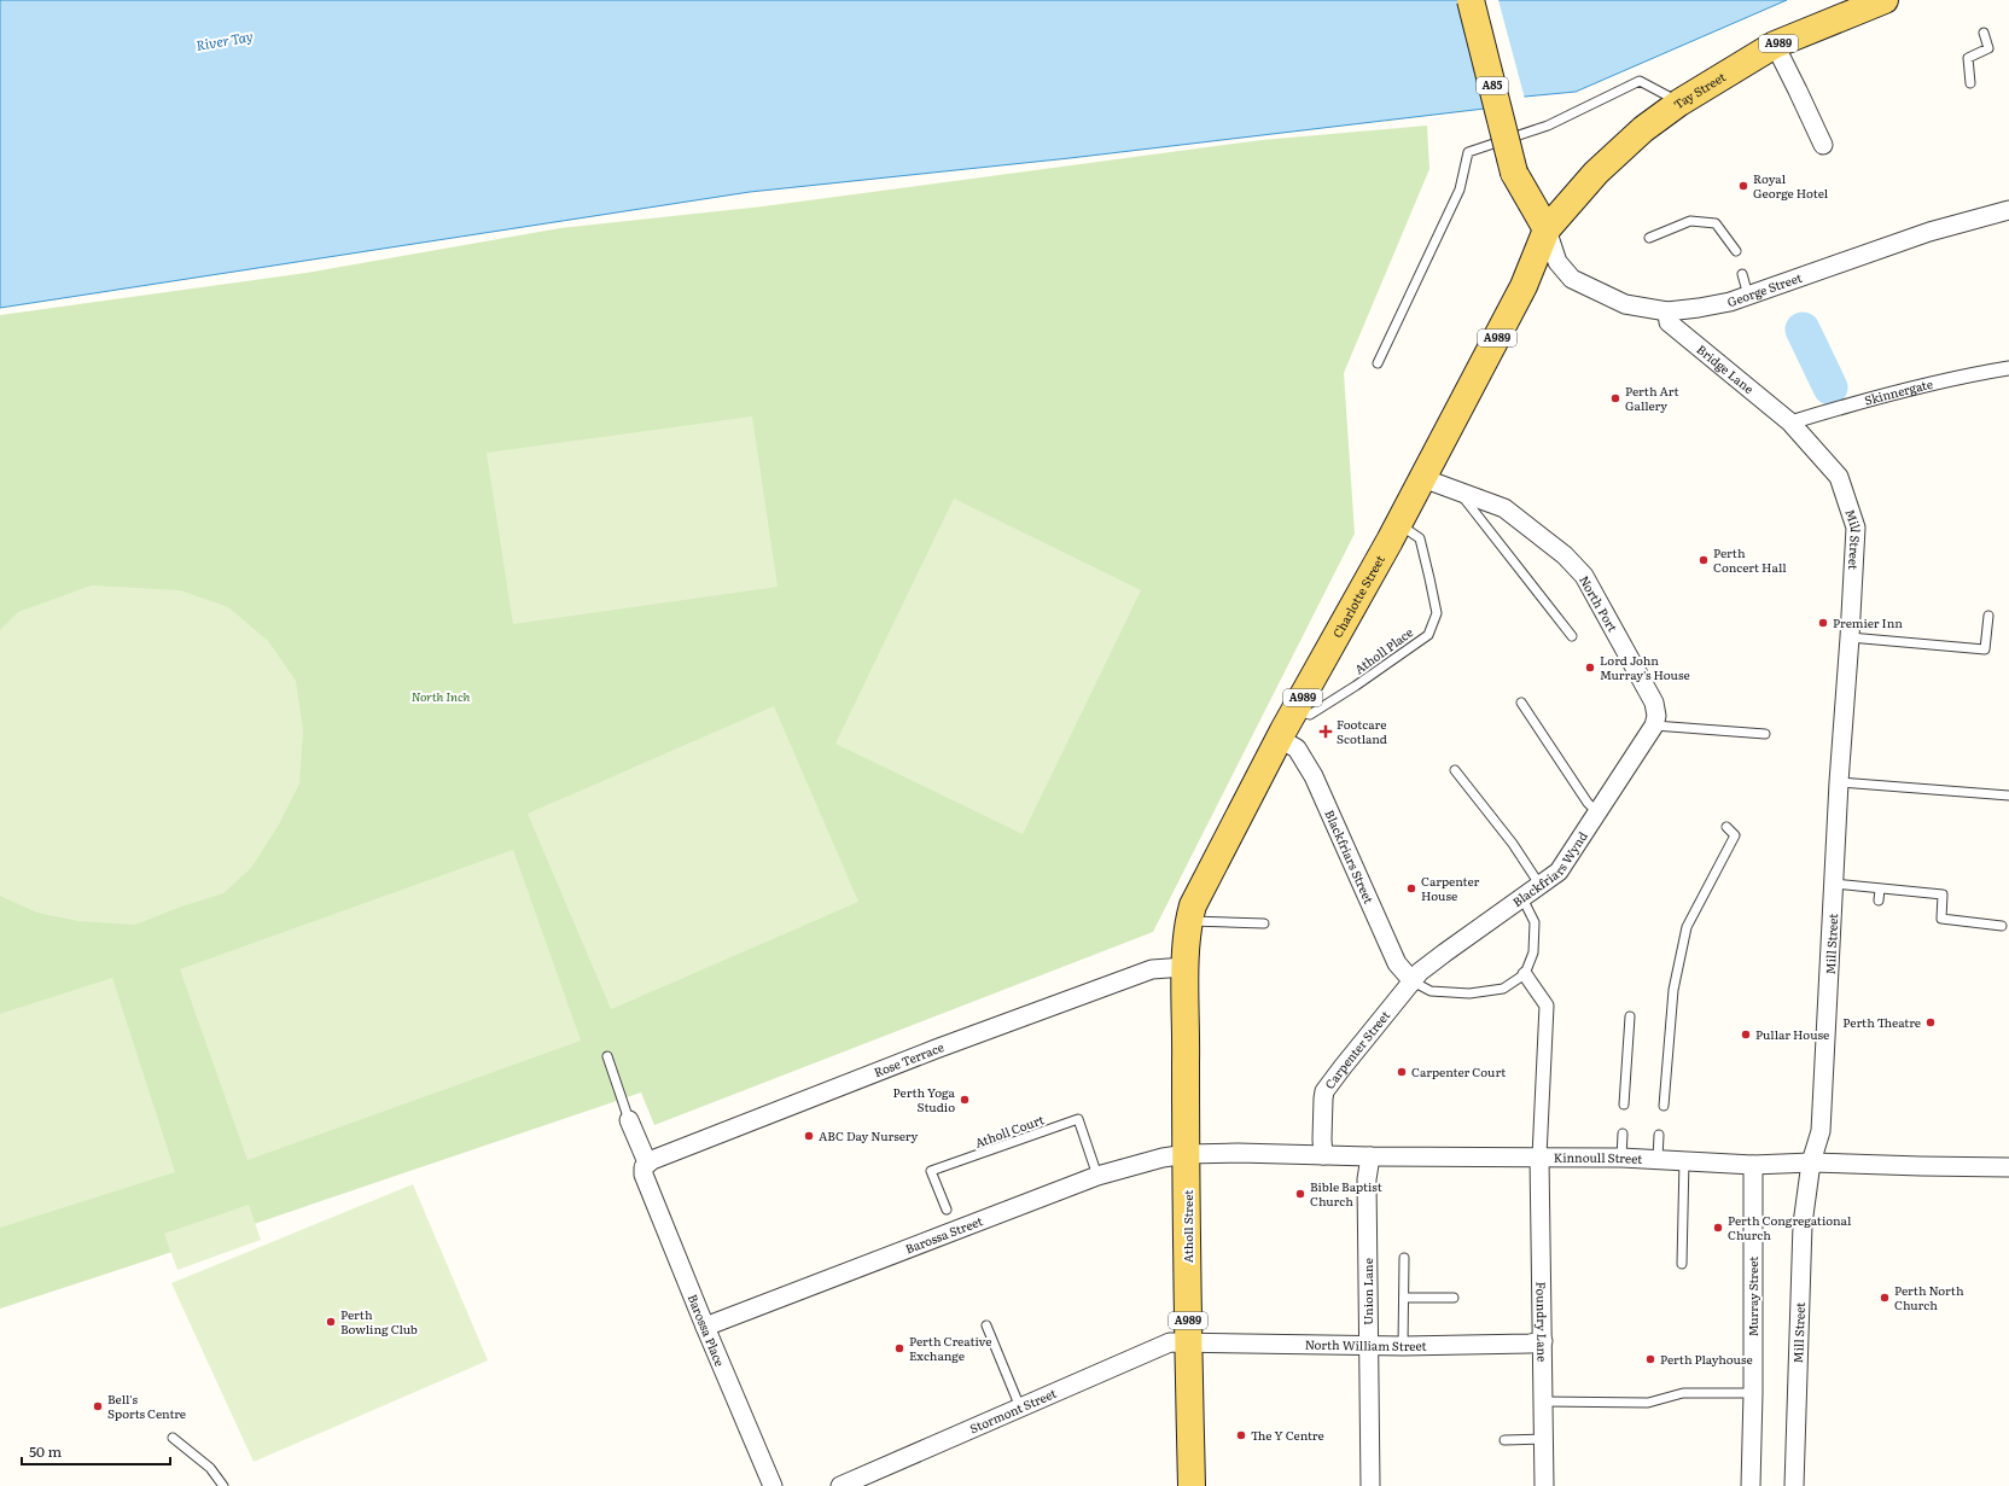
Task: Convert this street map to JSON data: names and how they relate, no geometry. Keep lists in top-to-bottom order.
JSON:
{
  "streets": {
    "main road": [
      "A989",
      "A85",
      "Tay Street",
      "Charlotte Street",
      "Atholl Street"
    ],
    "street": [
      "George Street",
      "Bridge Lane",
      "Skinnergate",
      "Mill Street",
      "North Port",
      "Blackfriars Street",
      "Blackfriars Wynd",
      "Carpenter Street",
      "Rose Terrace",
      "Kinnoull Street",
      "Barossa Street",
      "Union Lane",
      "Murray Street",
      "Foundry Lane",
      "Barossa Place",
      "North William Street",
      "Stormont Street"
    ],
    "lane": ["Atholl Place", "Atholl Court"]
  },
  "crossings": [
    ["A85", "Tay Street"],
    ["A85", "George Street"],
    ["A85", "Charlotte Street"],
    ["Tay Street", "George Street"],
    ["Tay Street", "Charlotte Street"],
    ["George Street", "Bridge Lane"],
    ["George Street", "Charlotte Street"],
    ["Bridge Lane", "Skinnergate"],
    ["Bridge Lane", "Mill Street"],
    ["Skinnergate", "Mill Street"],
    ["Mill Street", "Kinnoull Street"],
    ["Charlotte Street", "North Port"],
    ["Charlotte Street", "Atholl Place"],
    ["Charlotte Street", "Blackfriars Street"],
    ["Charlotte Street", "Rose Terrace"],
    ["Charlotte Street", "Atholl Street"],
    ["North Port", "Blackfriars Wynd"],
    ["Blackfriars Street", "Blackfriars Wynd"],
    ["Blackfriars Street", "Carpenter Street"],
    ["Blackfriars Wynd", "Carpenter Street"],
    ["Carpenter Street", "Kinnoull Street"],
    ["Rose Terrace", "Atholl Street"],
    ["Rose Terrace", "Barossa Place"],
    ["Atholl Court", "Barossa Street"],
    ["Kinnoull Street", "Atholl Street"],
    ["Kinnoull Street", "Barossa Street"],
    ["Kinnoull Street", "Union Lane"],
    ["Kinnoull Street", "Murray Street"],
    ["Kinnoull Street", "Foundry Lane"],
    ["Atholl Street", "Barossa Street"],
    ["Atholl Street", "North William Street"],
    ["Atholl Street", "Stormont Street"],
    ["Barossa Street", "Barossa Place"],
    ["Union Lane", "North William Street"],
    ["Foundry Lane", "North William Street"],
    ["North William Street", "Stormont Street"]
  ],
  "water": ["River Tay"],
  "parks": ["North Inch"],
  "places": {
    "other": [
      "Royal George Hotel",
      "Perth Art Gallery",
      "Perth Concert Hall",
      "Premier Inn",
      "Lord John Murray's House",
      "Carpenter House",
      "Perth Theatre",
      "Pullar House",
      "Carpenter Court",
      "Perth Yoga Studio",
      "ABC Day Nursery",
      "Bible Baptist Church",
      "Perth Congregational Church",
      "Perth North Church",
      "Perth Bowling Club",
      "Perth Creative Exchange",
      "Perth Playhouse",
      "Bell's Sports Centre",
      "The Y Centre"
    ],
    "health": ["Footcare Scotland"]
  },
  "scale_bar": "50 m"
}
